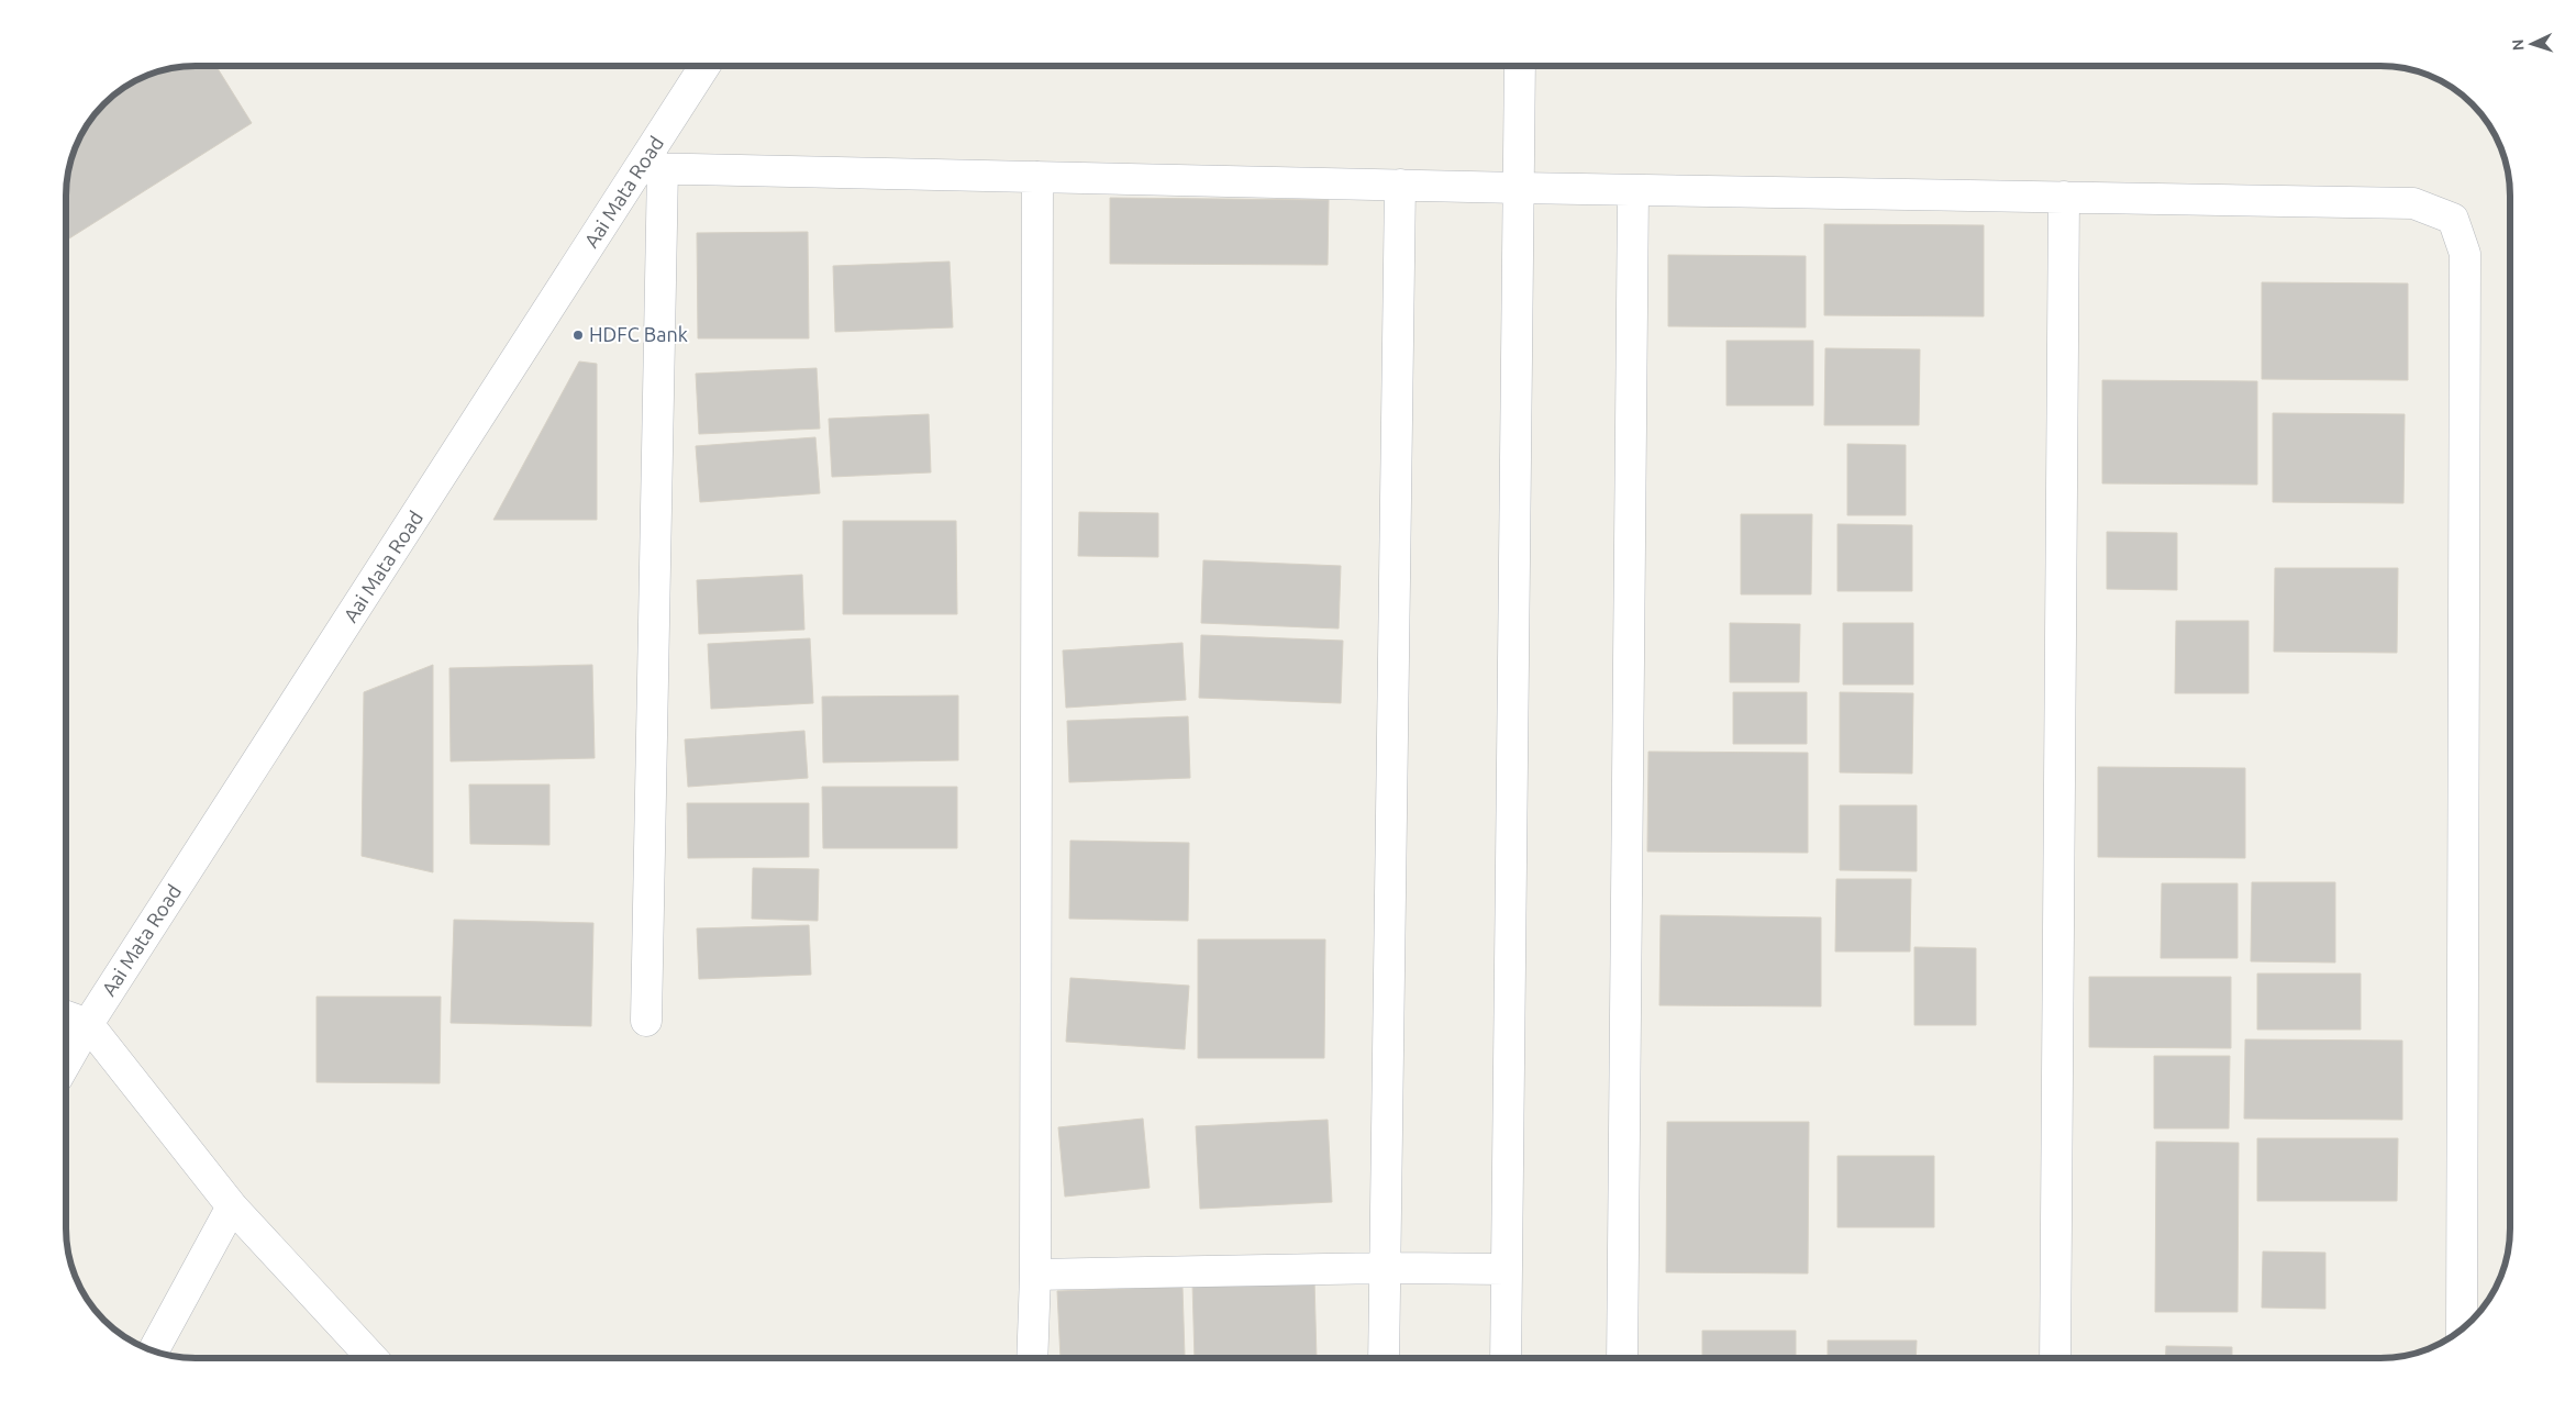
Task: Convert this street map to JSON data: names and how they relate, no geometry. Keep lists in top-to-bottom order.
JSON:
{
  "streets": {
    "street": ["Aai Mata Road"]
  },
  "places": ["HDFC Bank"],
  "north": "left"
}
